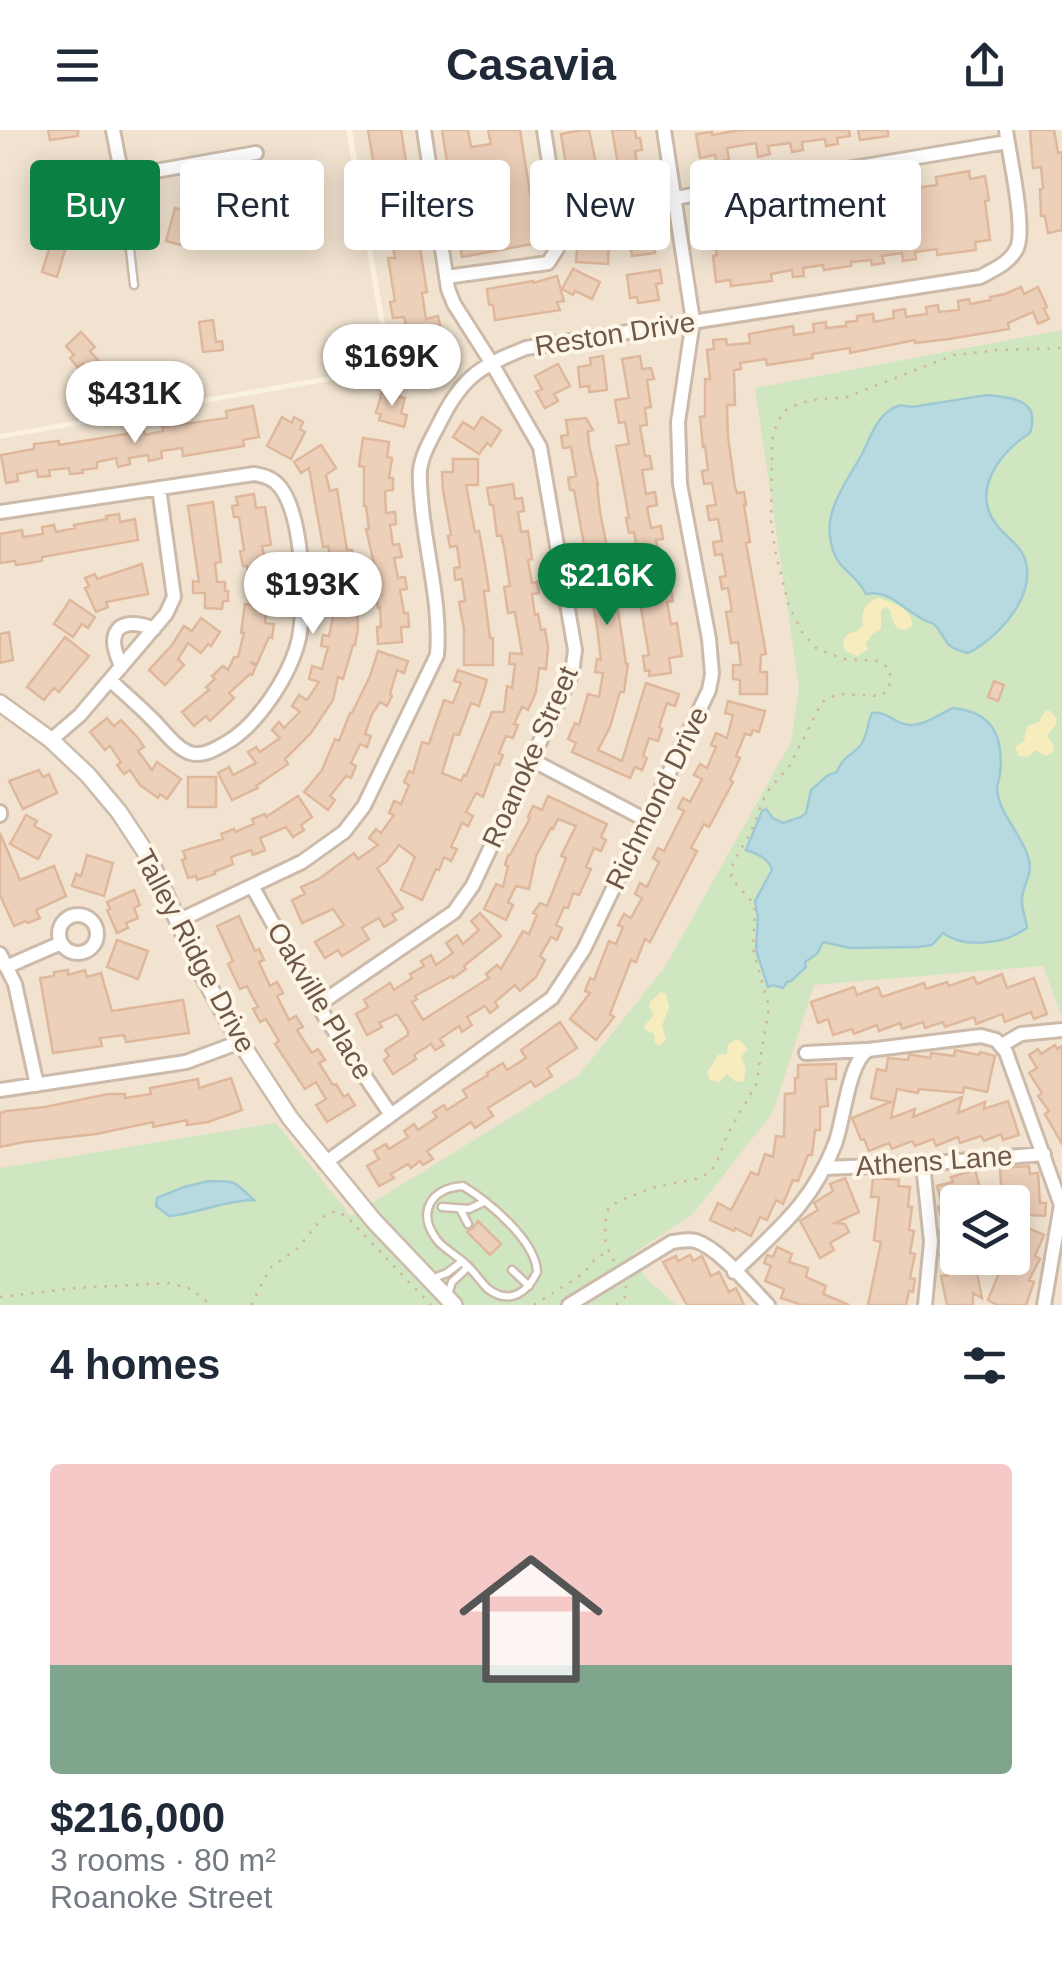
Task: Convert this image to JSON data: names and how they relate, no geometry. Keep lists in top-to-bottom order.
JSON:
{
  "streets": {
    "street": [
      "Reston Drive",
      "Roanoke Street",
      "Richmond Drive",
      "Talley Ridge Drive",
      "Oakville Place",
      "Athens Lane"
    ]
  },
  "crossings": [
    ["Reston Drive", "Roanoke Street"],
    ["Reston Drive", "Richmond Drive"],
    ["Reston Drive", "Talley Ridge Drive"],
    ["Reston Drive", "Oakville Place"],
    ["Roanoke Street", "Oakville Place"],
    ["Richmond Drive", "Talley Ridge Drive"],
    ["Richmond Drive", "Oakville Place"]
  ],
  "page": {
    "header": "Casavia",
    "chip": [
      "Buy",
      "Rent",
      "Filters",
      "New",
      "Apartment"
    ],
    "price": [
      "$169K",
      "$431K",
      "$216K",
      "$193K"
    ],
    "heading": "4 homes",
    "list": [
      {
        "name": "$216,000",
        "note": "3 rooms · 80 m² · Roanoke Street"
      }
    ]
  }
}
